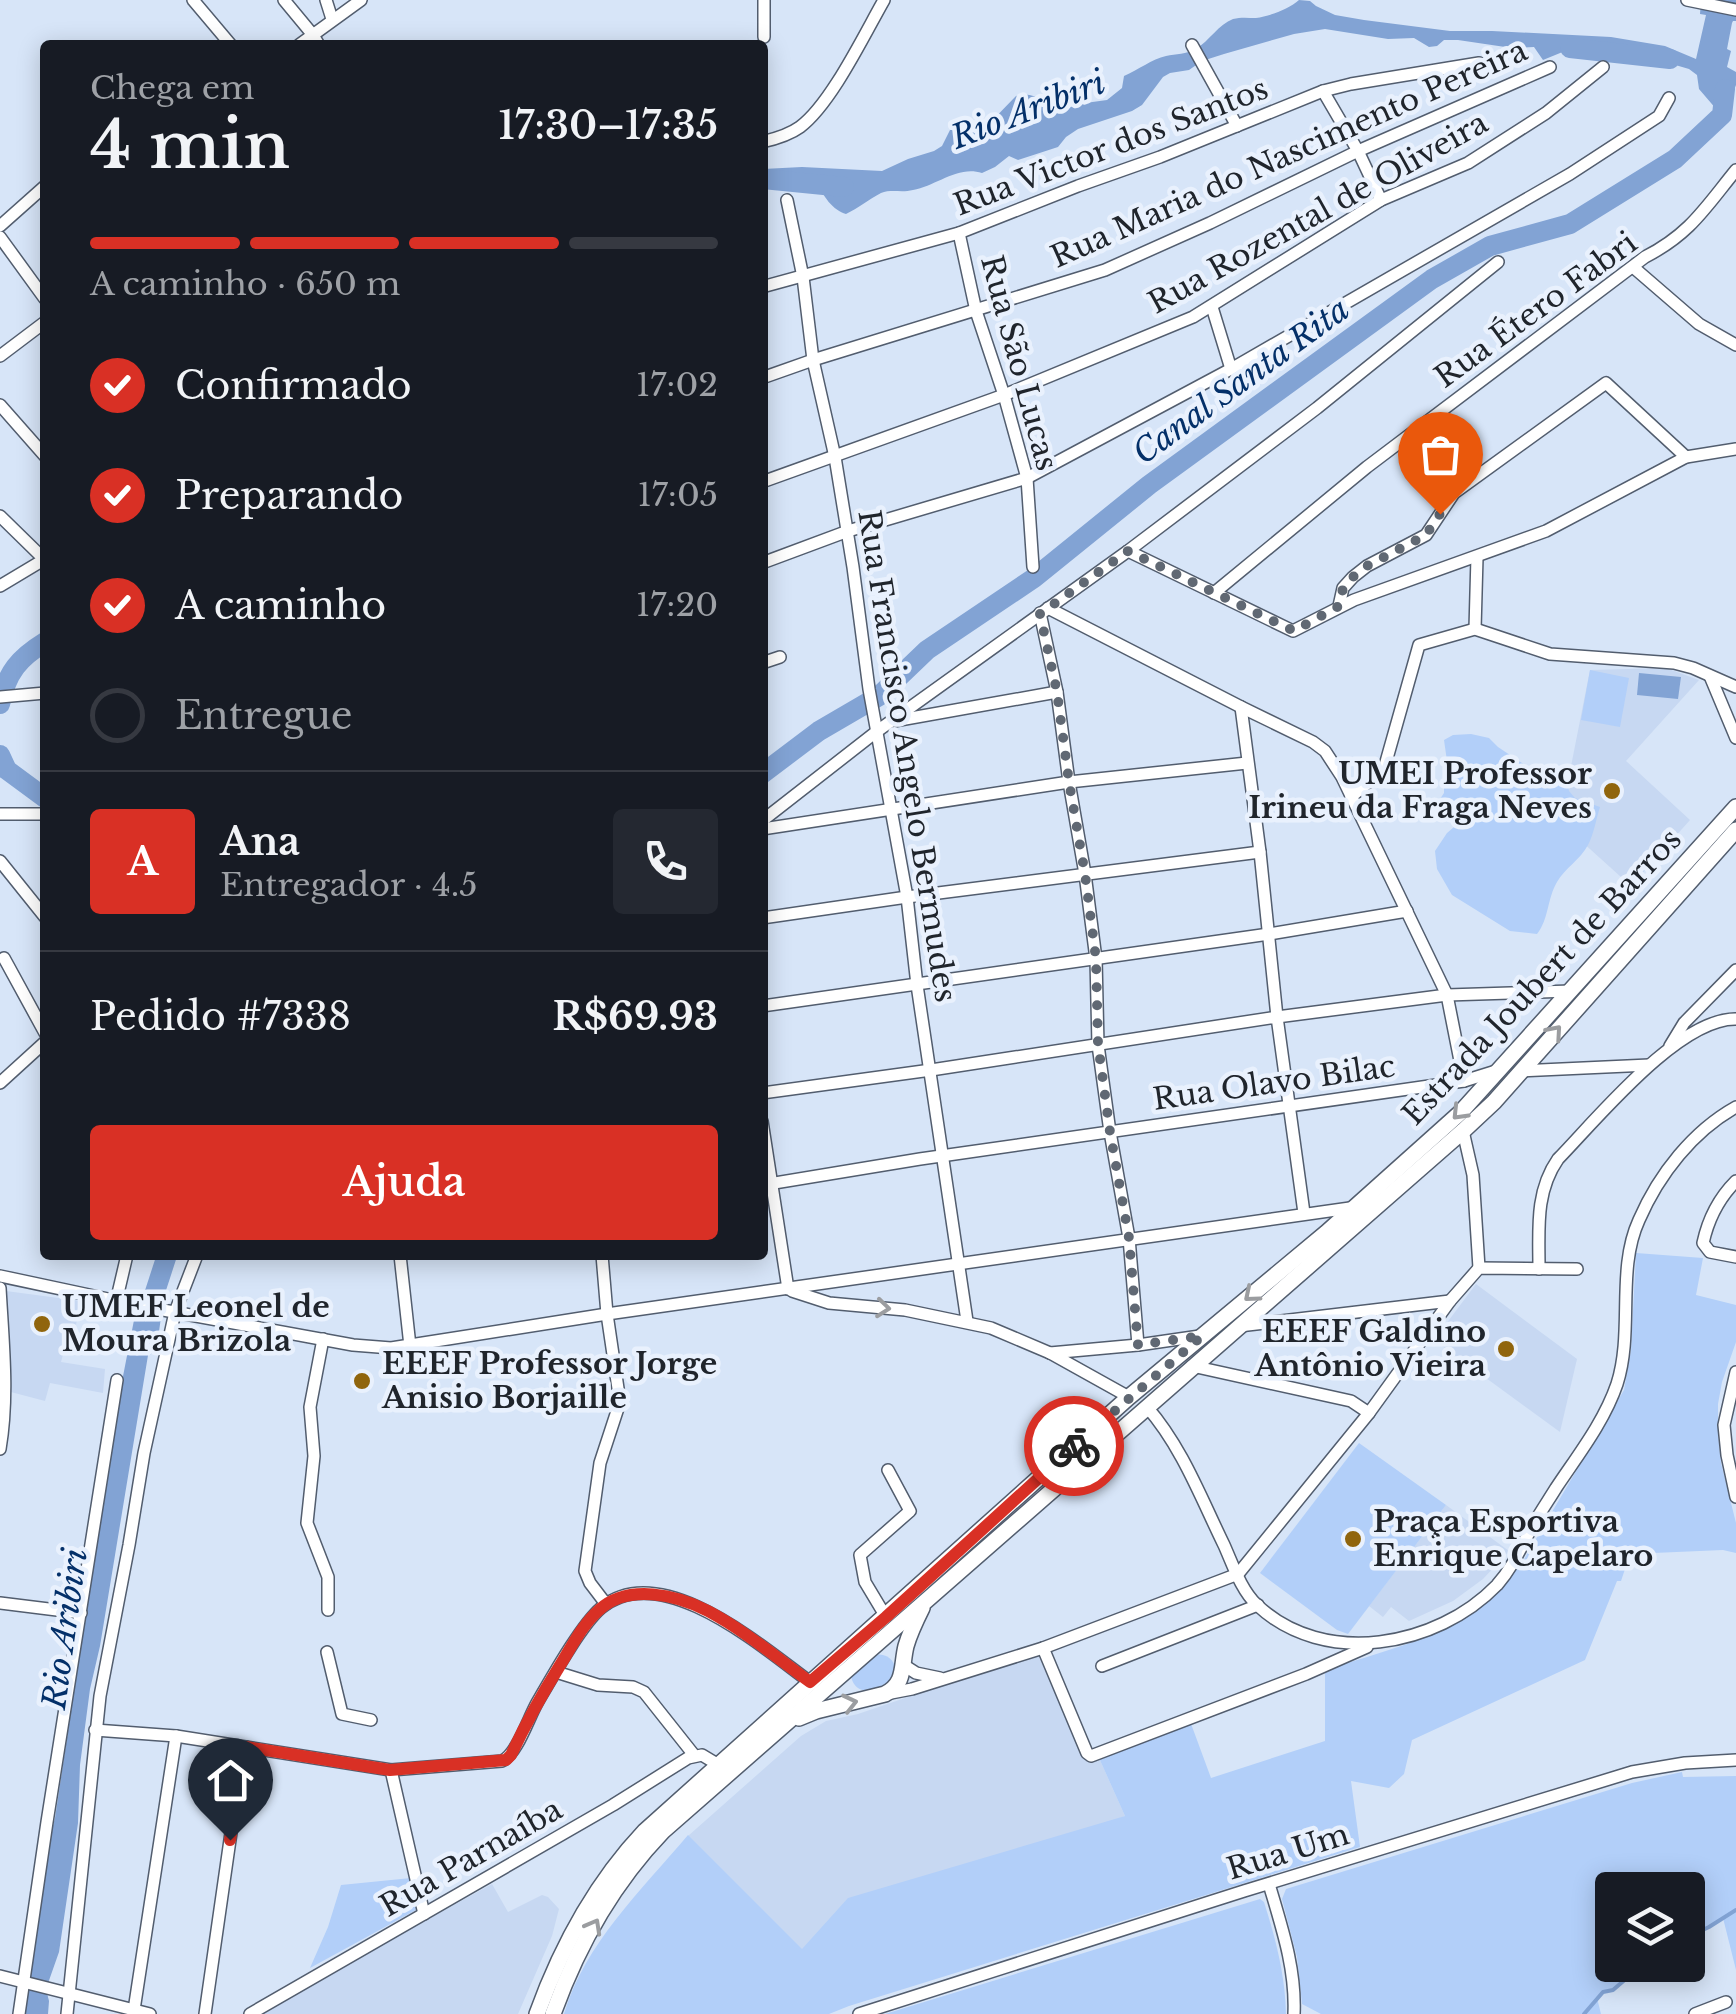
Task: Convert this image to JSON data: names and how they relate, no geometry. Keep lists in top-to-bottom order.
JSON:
{
  "streets": {
    "main road": ["Estrada Joubert de Barros"],
    "street": [
      "Rua Victor dos Santos",
      "Rua Maria do Nascimento Pereira",
      "Rua Rozental de Oliveira",
      "Rua Étero Fabri",
      "Rua São Lucas",
      "Rua Francisco Angelo Bermudes",
      "Rua Olavo Bilac",
      "Rua Um",
      "Rua Parnaíba"
    ]
  },
  "crossings": [
    ["Rua Victor dos Santos", "Rua São Lucas"],
    ["Rua Victor dos Santos", "Rua Francisco Angelo Bermudes"],
    ["Rua Maria do Nascimento Pereira", "Rua São Lucas"],
    ["Rua Maria do Nascimento Pereira", "Rua Francisco Angelo Bermudes"],
    ["Rua Rozental de Oliveira", "Rua São Lucas"],
    ["Rua Rozental de Oliveira", "Rua Francisco Angelo Bermudes"],
    ["Rua Francisco Angelo Bermudes", "Rua Olavo Bilac"],
    ["Estrada Joubert de Barros", "Rua Olavo Bilac"]
  ],
  "water": ["Rio Aribiri", "Canal Santa Rita"],
  "places": [
    "UMEI Professor Irineu da Fraga Neves",
    "UMEF Leonel de Moura Brizola",
    "EEEF Galdino Antônio Vieira",
    "EEEF Professor Jorge Anisio Borjaille",
    "Praça Esportiva Enrique Capelaro"
  ],
  "page": {
    "heading": ["4 min", "Chega em", "17:30–17:35"],
    "panel": [
      "Ana",
      "Entregador · 4.5",
      "Pedido #7338",
      "R$69.93"
    ],
    "bar": "A caminho · 650 m",
    "list": [
      ["Confirmado", "17:02"],
      ["Preparando", "17:05"],
      ["A caminho", "17:20"],
      "Entregue"
    ],
    "round": "A",
    "buttons": "Ajuda"
  }
}
